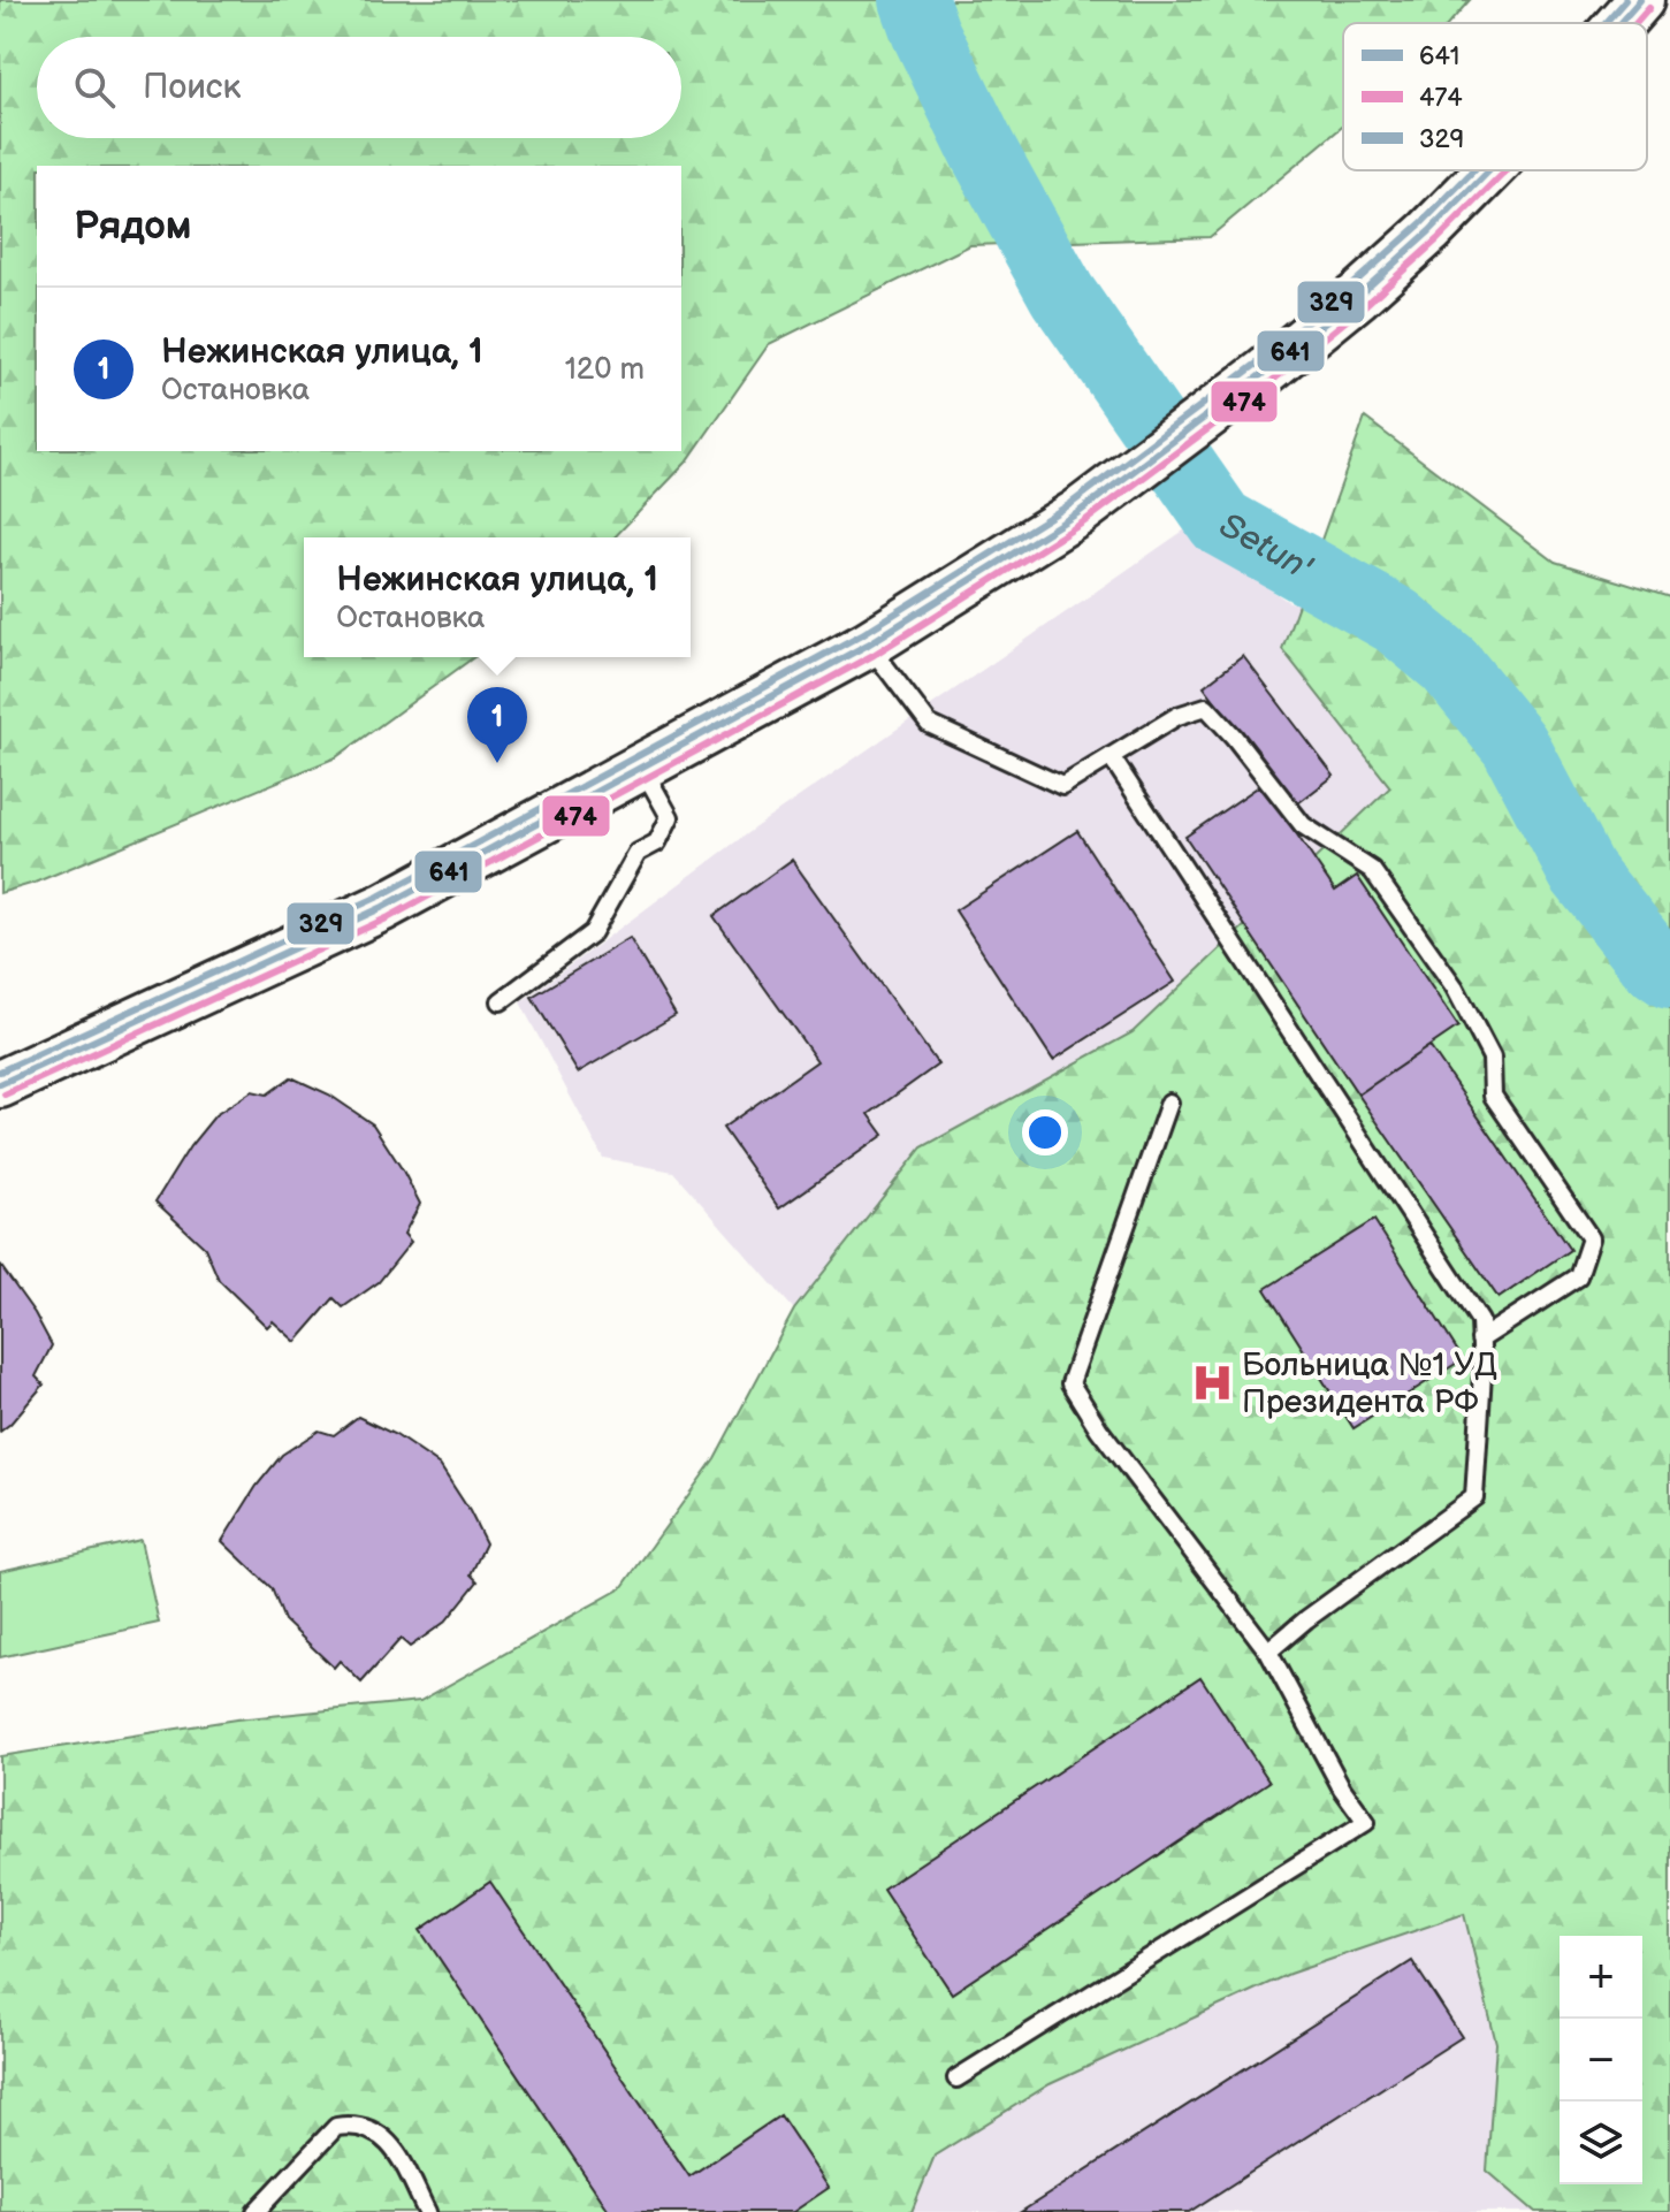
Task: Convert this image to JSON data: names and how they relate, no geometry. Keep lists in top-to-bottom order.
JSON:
{
  "water": ["Setun'"],
  "places": {
    "hospital": ["Больница №1 УД Президента РФ"]
  },
  "lines": ["transit line 641", "transit line 329", "transit line 474"],
  "legend": ["641", "474", "329"],
  "page": {
    "search": "Поиск",
    "heading": "Рядом",
    "list": [
      {
        "mark": "1",
        "name": "Нежинская улица, 1",
        "note": "Остановка",
        "value": "120 m"
      }
    ],
    "popup": ["Нежинская улица, 1", "Остановка"],
    "pins": "1",
    "map_buttons": ["+", "−"]
  }
}
